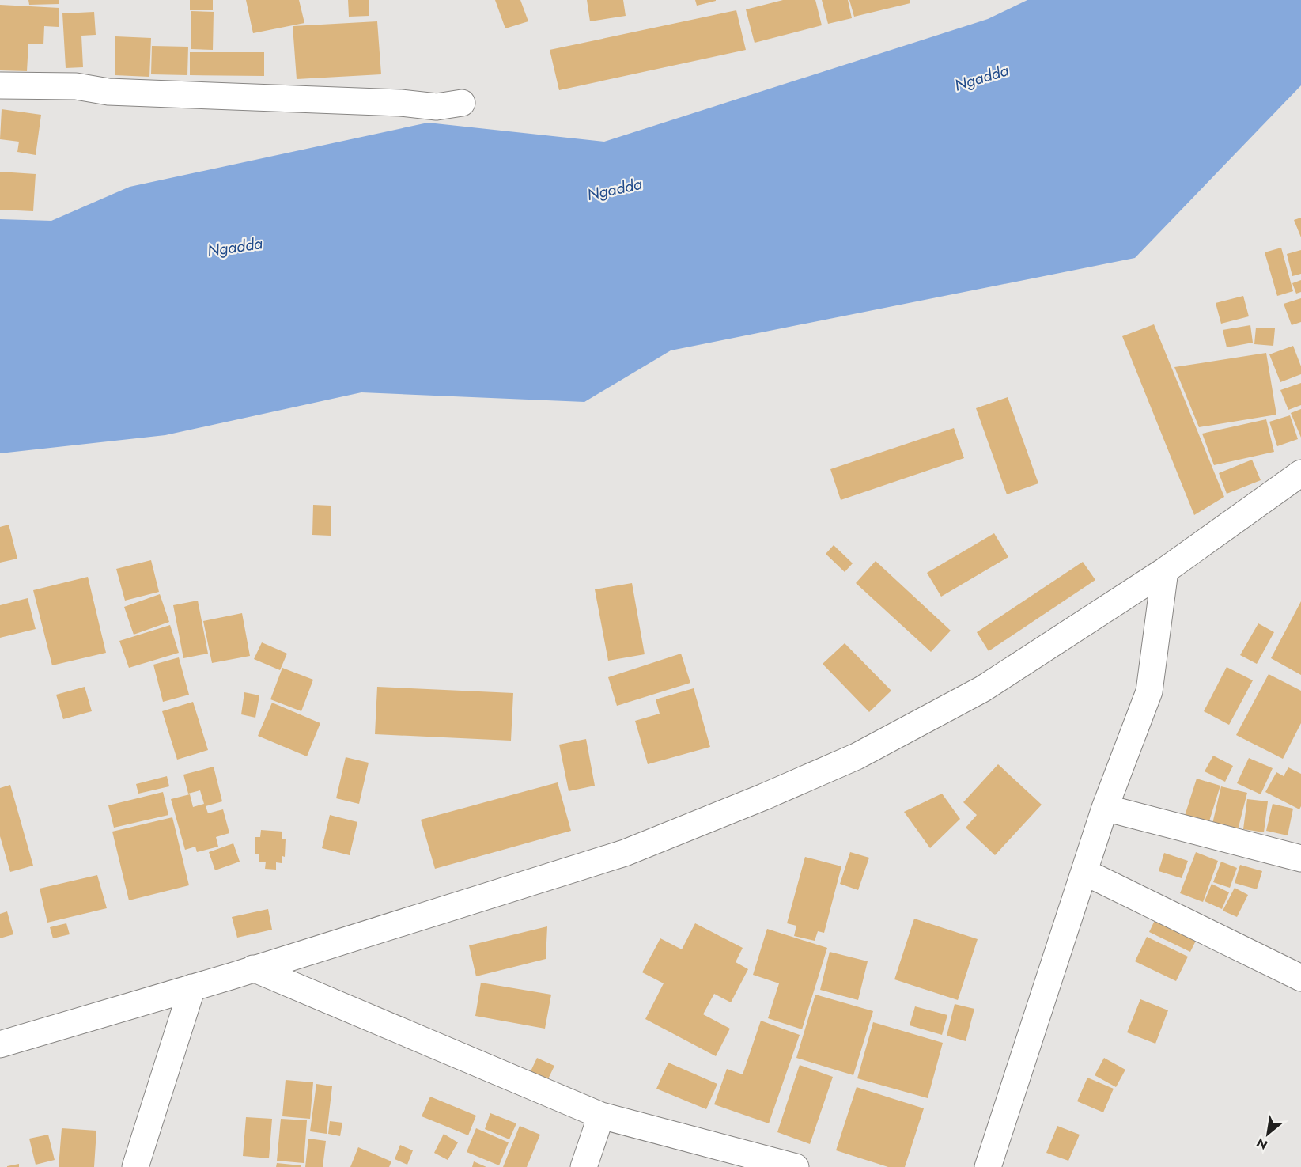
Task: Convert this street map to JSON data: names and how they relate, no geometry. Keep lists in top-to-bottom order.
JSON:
{
  "water": ["Ngadda"],
  "north": "bottom left"
}
